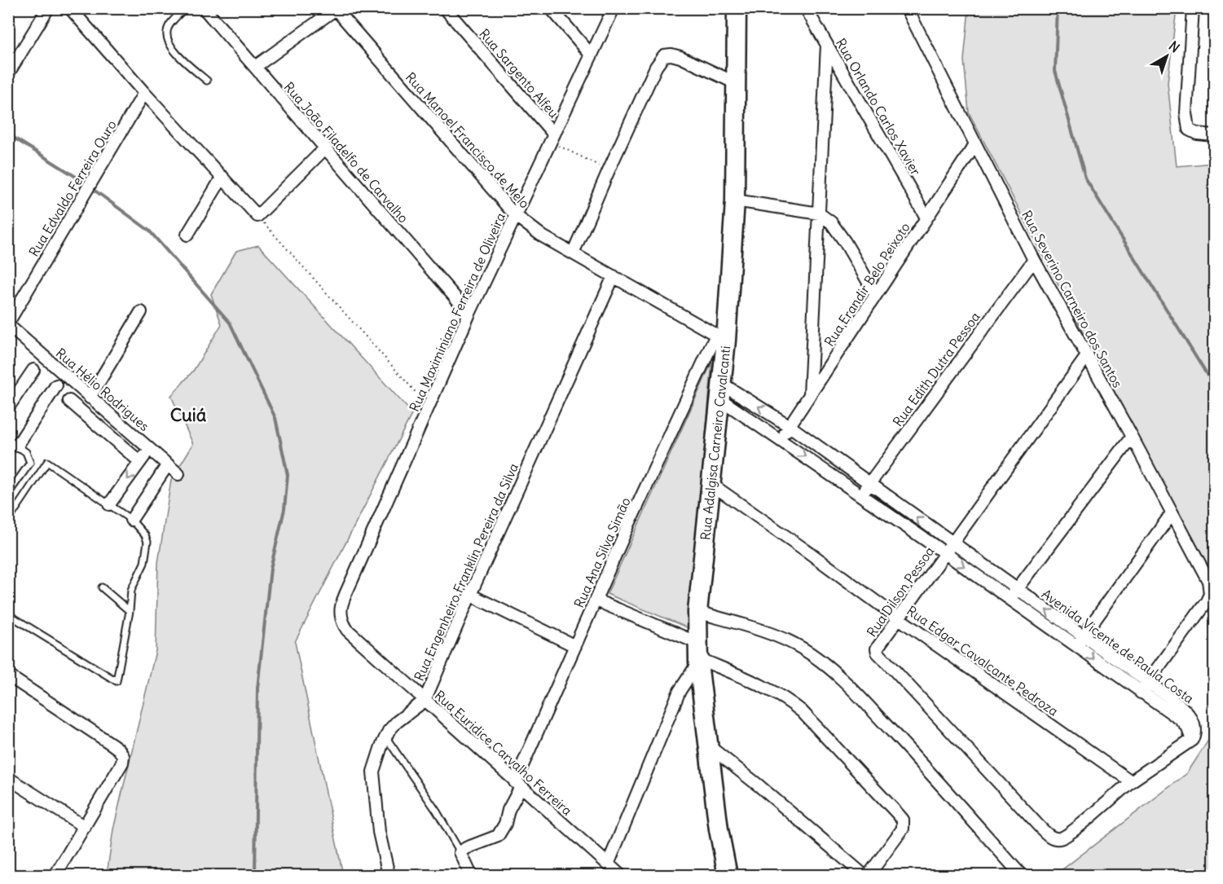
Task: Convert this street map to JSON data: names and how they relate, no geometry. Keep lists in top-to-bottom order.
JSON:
{
  "streets": {
    "main road": ["Rua Adalgisa Carneiro Cavalcanti"],
    "street": [
      "Rua Sargento Alfeu",
      "Rua Orlando Carlos Xavier",
      "Rua Manoel Francisco de Melo",
      "Rua João Filadelfo de Carvalho",
      "Rua Edvaldo Ferreira Ouro",
      "Rua Erandir Belo Peixoto",
      "Rua Severino Carneiro dos Santos",
      "Rua Maximiniano Ferreira de Oliveira",
      "Rua Edith Dutra Pessoa",
      "Rua Hélio Rodrigues",
      "Rua Ana Silva Simão",
      "Rua Engenheiro Franklin Pereira da Silva",
      "Rua Dilson Pessoa",
      "Avenida Vicente de Paula Costa",
      "Rua Edgar Cavalcante Pedroza",
      "Rua Euridice Carvalho Ferreira"
    ]
  },
  "crossings": [
    ["Rua Sargento Alfeu", "Rua Maximiniano Ferreira de Oliveira"],
    ["Rua Orlando Carlos Xavier", "Rua Erandir Belo Peixoto"],
    ["Rua Manoel Francisco de Melo", "Rua Maximiniano Ferreira de Oliveira"],
    ["Rua Manoel Francisco de Melo", "Rua Adalgisa Carneiro Cavalcanti"],
    ["Rua Manoel Francisco de Melo", "Rua Ana Silva Simão"],
    ["Rua Manoel Francisco de Melo", "Rua Engenheiro Franklin Pereira da Silva"],
    ["Rua João Filadelfo de Carvalho", "Rua Maximiniano Ferreira de Oliveira"],
    ["Rua Edvaldo Ferreira Ouro", "Rua Hélio Rodrigues"],
    ["Rua Erandir Belo Peixoto", "Rua Severino Carneiro dos Santos"],
    ["Rua Erandir Belo Peixoto", "Avenida Vicente de Paula Costa"],
    ["Rua Severino Carneiro dos Santos", "Rua Edith Dutra Pessoa"],
    ["Rua Severino Carneiro dos Santos", "Rua Dilson Pessoa"],
    ["Rua Severino Carneiro dos Santos", "Avenida Vicente de Paula Costa"],
    ["Rua Maximiniano Ferreira de Oliveira", "Rua Euridice Carvalho Ferreira"],
    ["Rua Edith Dutra Pessoa", "Avenida Vicente de Paula Costa"],
    ["Rua Adalgisa Carneiro Cavalcanti", "Rua Ana Silva Simão"],
    ["Rua Adalgisa Carneiro Cavalcanti", "Avenida Vicente de Paula Costa"],
    ["Rua Adalgisa Carneiro Cavalcanti", "Rua Edgar Cavalcante Pedroza"],
    ["Rua Ana Silva Simão", "Rua Euridice Carvalho Ferreira"],
    ["Rua Engenheiro Franklin Pereira da Silva", "Rua Euridice Carvalho Ferreira"],
    ["Rua Dilson Pessoa", "Avenida Vicente de Paula Costa"],
    ["Rua Dilson Pessoa", "Rua Edgar Cavalcante Pedroza"]
  ],
  "districts": ["Cuiá"],
  "north": "top right"
}
